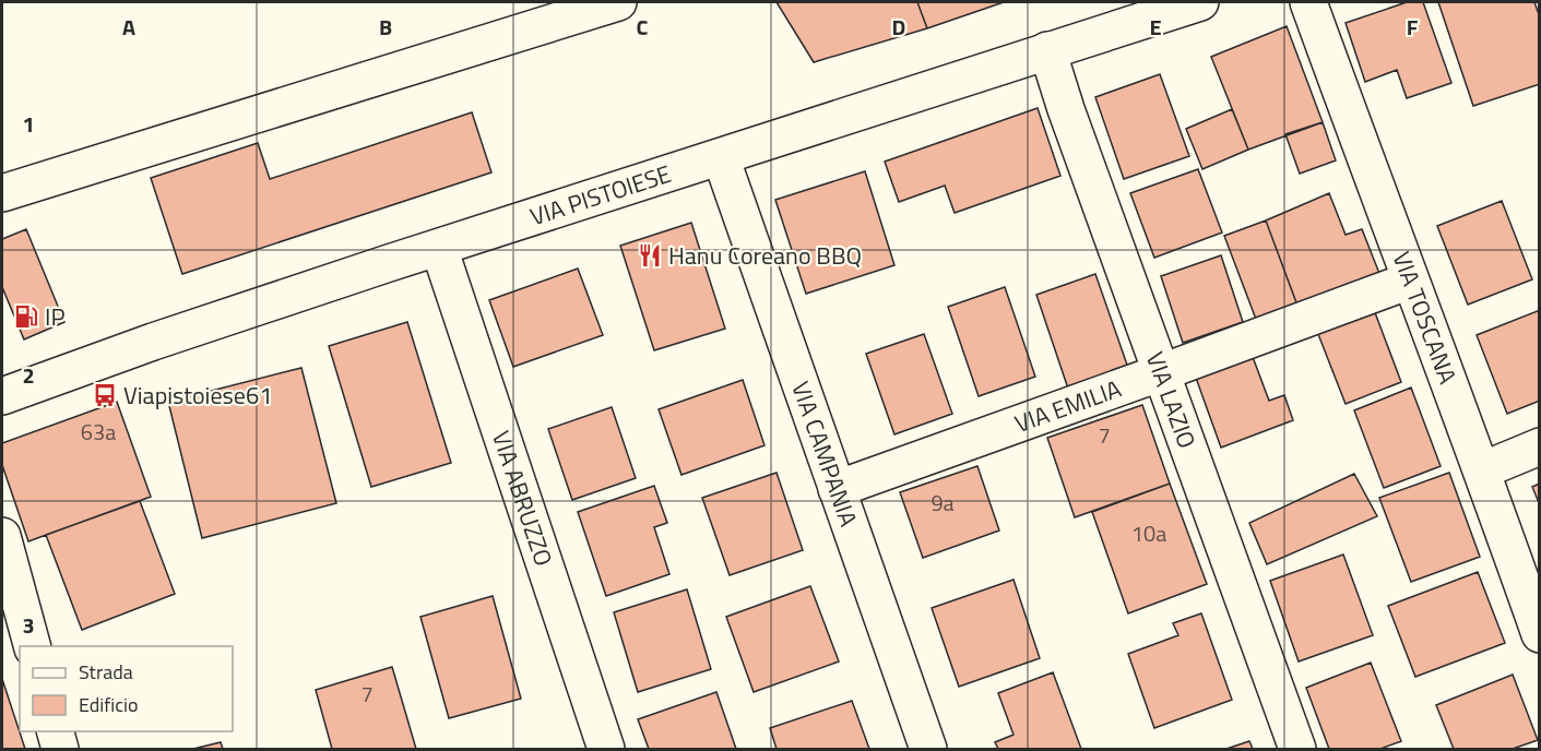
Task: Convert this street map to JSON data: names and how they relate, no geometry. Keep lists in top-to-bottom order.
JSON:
{
  "streets": {
    "street": [
      "VIA PISTOIESE",
      "VIA TOSCANA",
      "VIA LAZIO",
      "VIA EMILIA",
      "VIA CAMPANIA",
      "VIA ABRUZZO"
    ]
  },
  "crossings": [
    ["VIA PISTOIESE", "VIA LAZIO"],
    ["VIA PISTOIESE", "VIA CAMPANIA"],
    ["VIA PISTOIESE", "VIA ABRUZZO"],
    ["VIA TOSCANA", "VIA EMILIA"],
    ["VIA LAZIO", "VIA EMILIA"],
    ["VIA EMILIA", "VIA CAMPANIA"]
  ],
  "places": {
    "restaurant": ["Hanu Coreano BBQ"],
    "fuel station": ["IP"],
    "bus stop": ["Viapistoiese61"]
  },
  "house_numbers": [
    "63a",
    "7",
    "9a",
    "10a",
    "7"
  ],
  "legend": ["Strada", "Edificio"],
  "grid": {
    "columns": [
      "A",
      "B",
      "C",
      "D",
      "E",
      "F"
    ],
    "rows": ["1", "2", "3"]
  }
}
